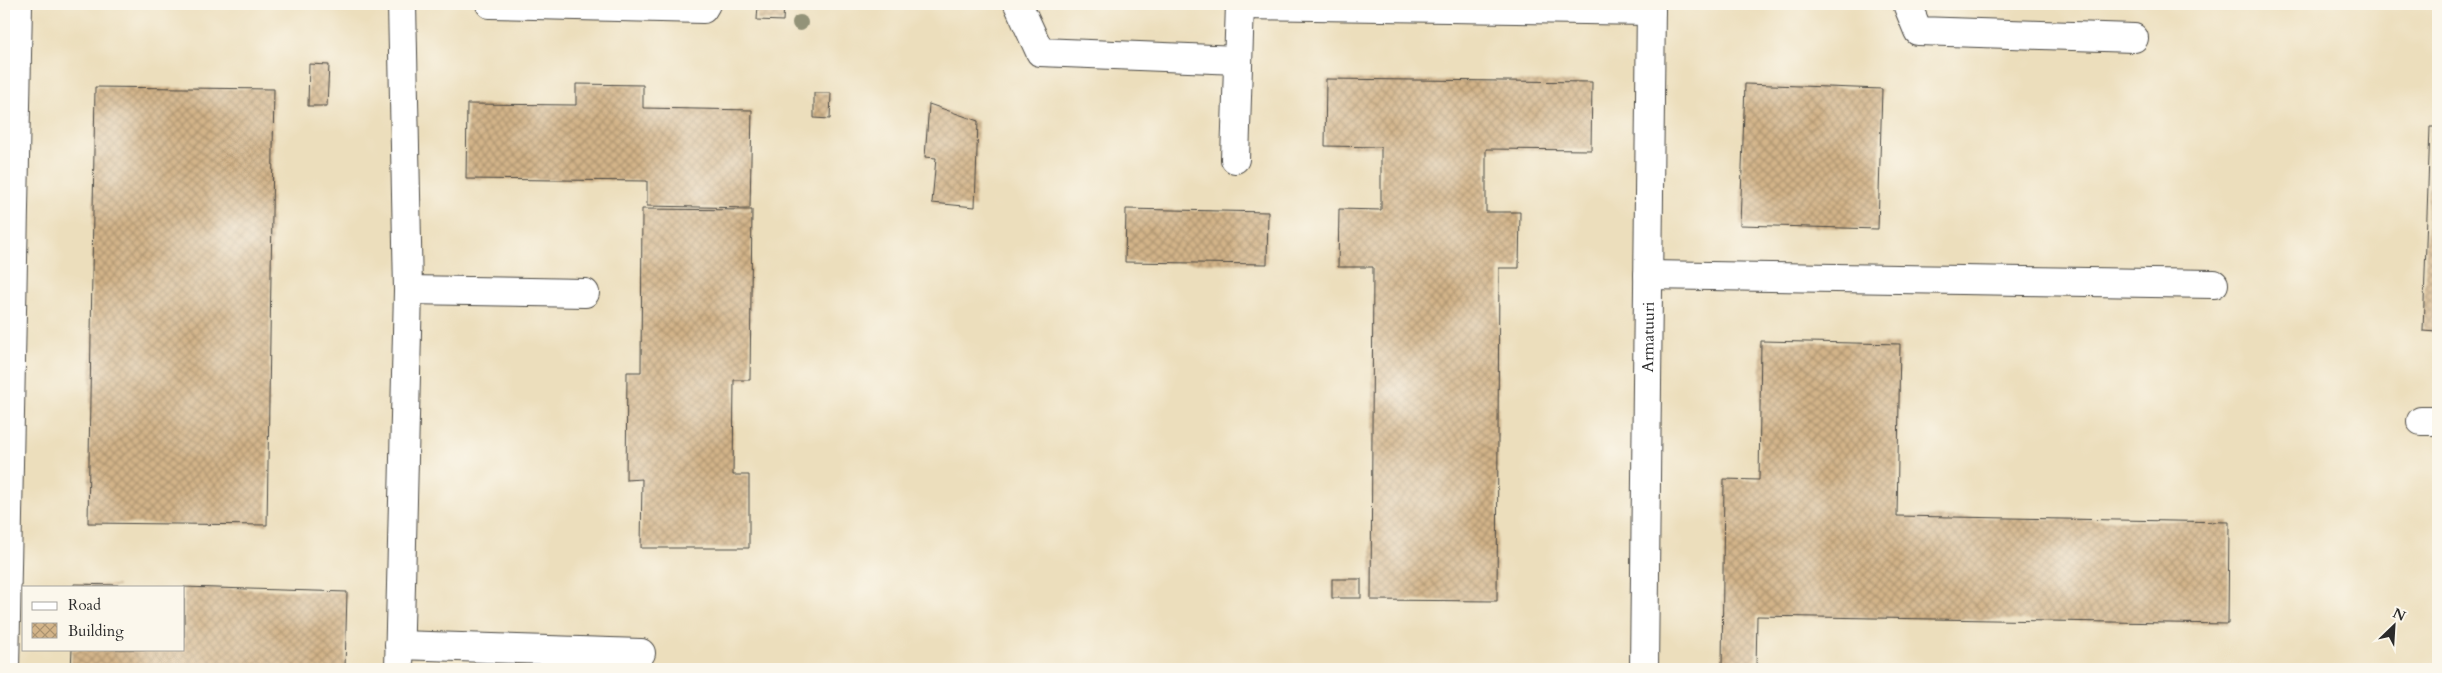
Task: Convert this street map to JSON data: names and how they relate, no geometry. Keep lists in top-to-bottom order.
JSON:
{
  "streets": {
    "street": ["Armatuuri"]
  },
  "legend": ["Road", "Building"],
  "north": "top right"
}
